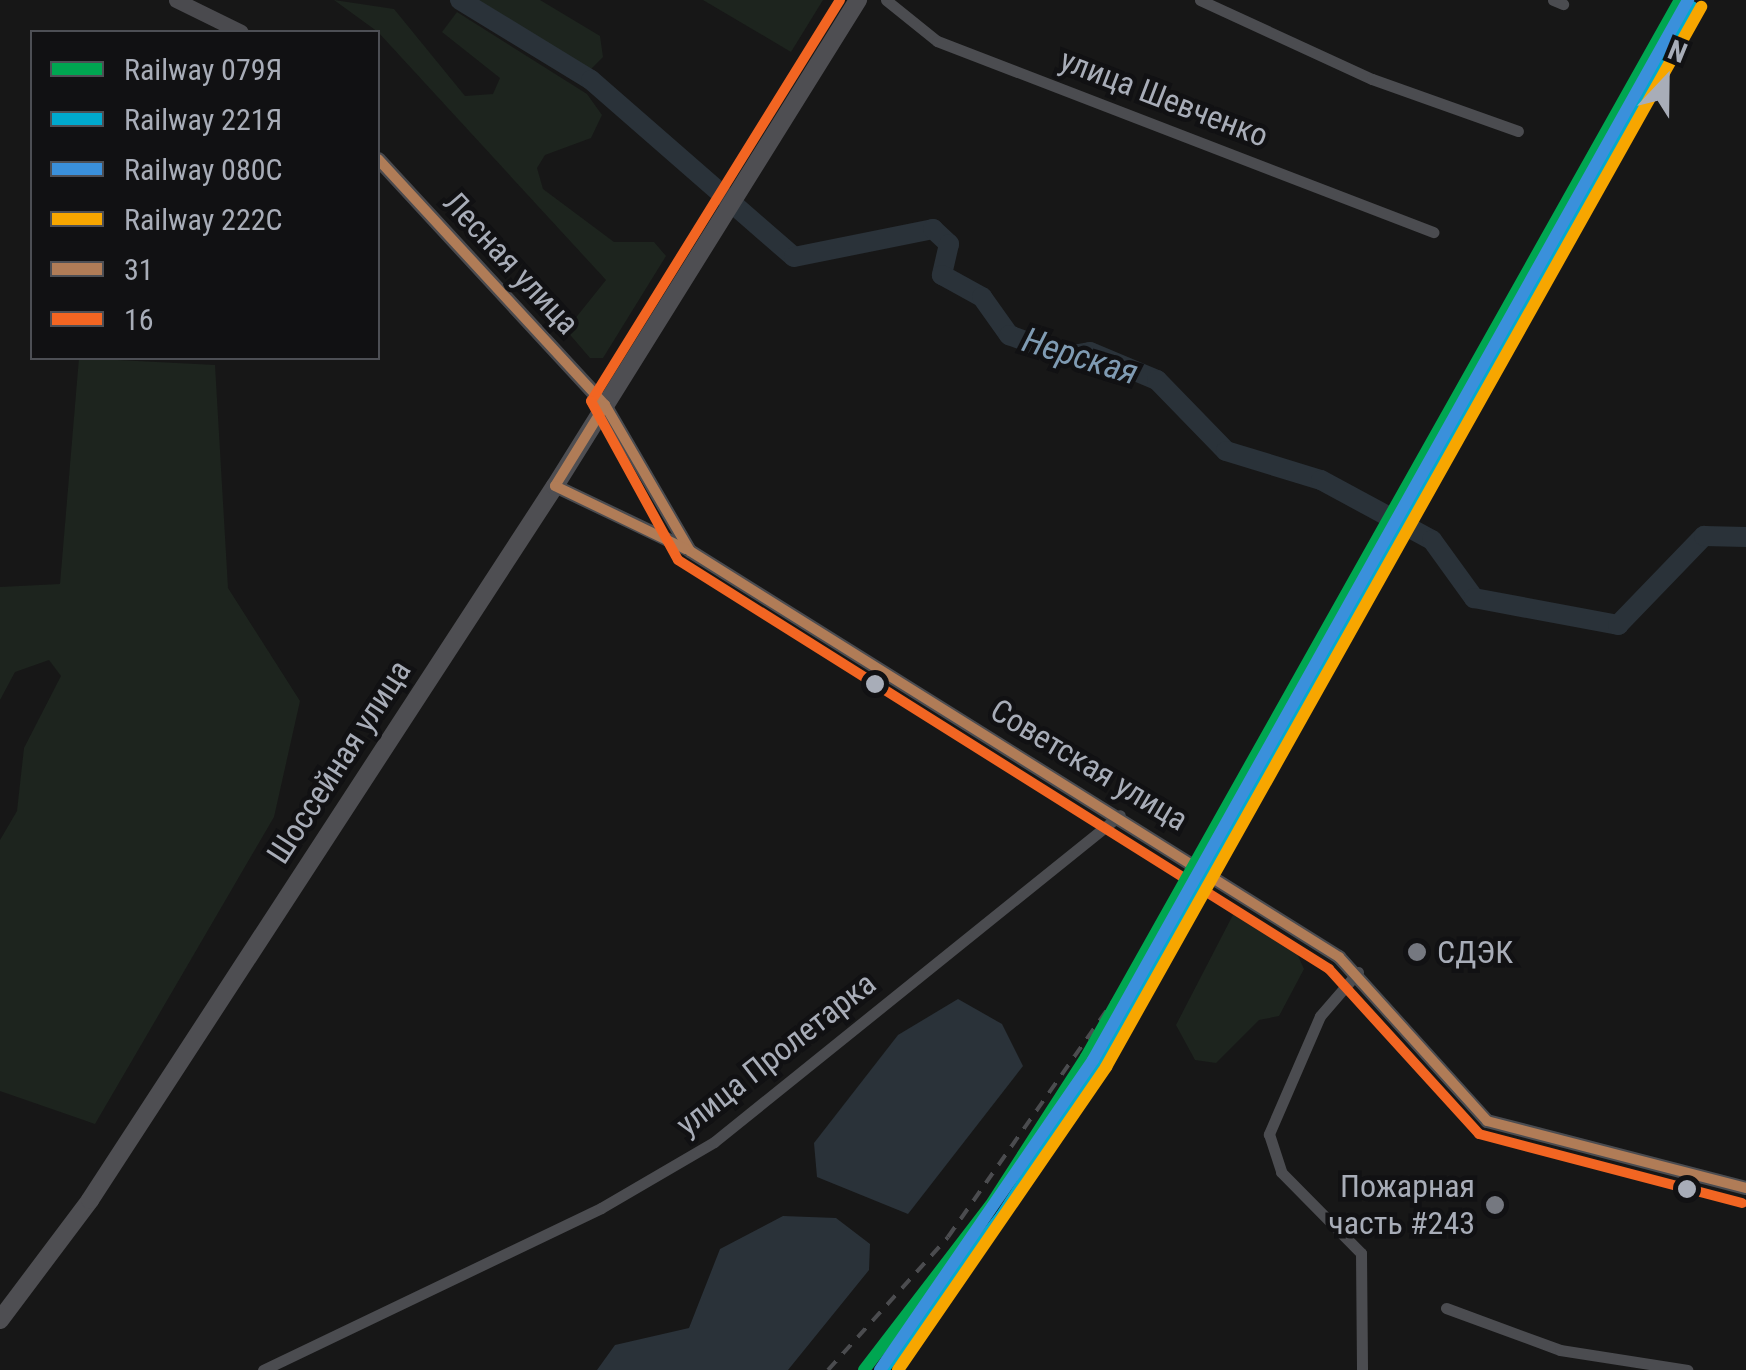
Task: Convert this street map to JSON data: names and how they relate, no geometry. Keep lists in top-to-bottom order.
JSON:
{
  "streets": {
    "highway": ["Шоссейная улица"],
    "main road": ["Лесная улица"],
    "street": ["улица Шевченко", "Советская улица", "улица Пролетарка"]
  },
  "crossings": [
    ["Лесная улица", "Шоссейная улица"],
    ["Лесная улица", "Советская улица"],
    ["Шоссейная улица", "Советская улица"],
    ["Советская улица", "улица Пролетарка"]
  ],
  "water": ["Нерская"],
  "places": ["СДЭК", "Пожарная часть #243"],
  "lines": [
    "rail line 079Я",
    "rail line 080С",
    "transit line 16",
    "rail line 221Я",
    "rail line 222С",
    "transit line 31"
  ],
  "legend": [
    "Railway 079Я",
    "Railway 221Я",
    "Railway 080С",
    "Railway 222С",
    "31",
    "16"
  ],
  "north": "top"
}
